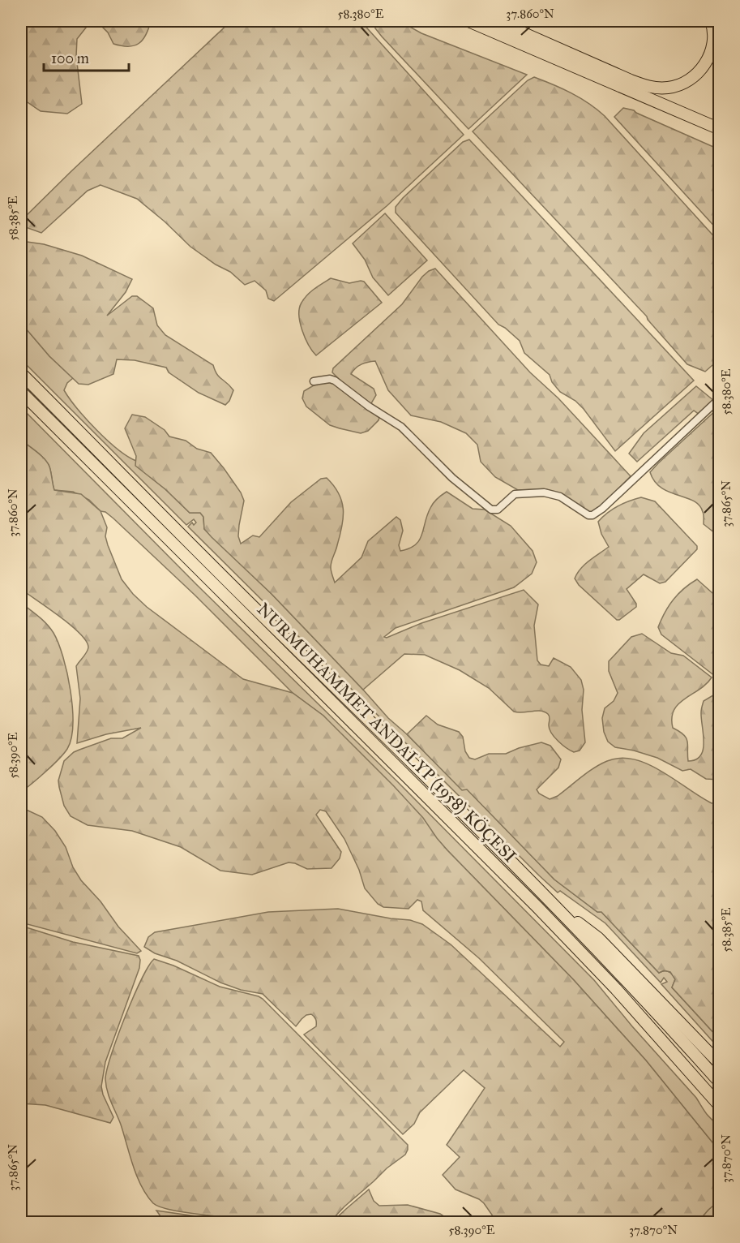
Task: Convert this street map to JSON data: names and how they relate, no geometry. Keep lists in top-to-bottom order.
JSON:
{
  "streets": {
    "main road": ["NURMUHAMMET ANDALYP (1958) KÖÇESI"]
  },
  "scale_bar": "100 m",
  "coordinates": [
    "58.380°E",
    "37.860°N",
    "58.385°E",
    "37.865°N",
    "58.390°E",
    "37.870°N"
  ]
}
